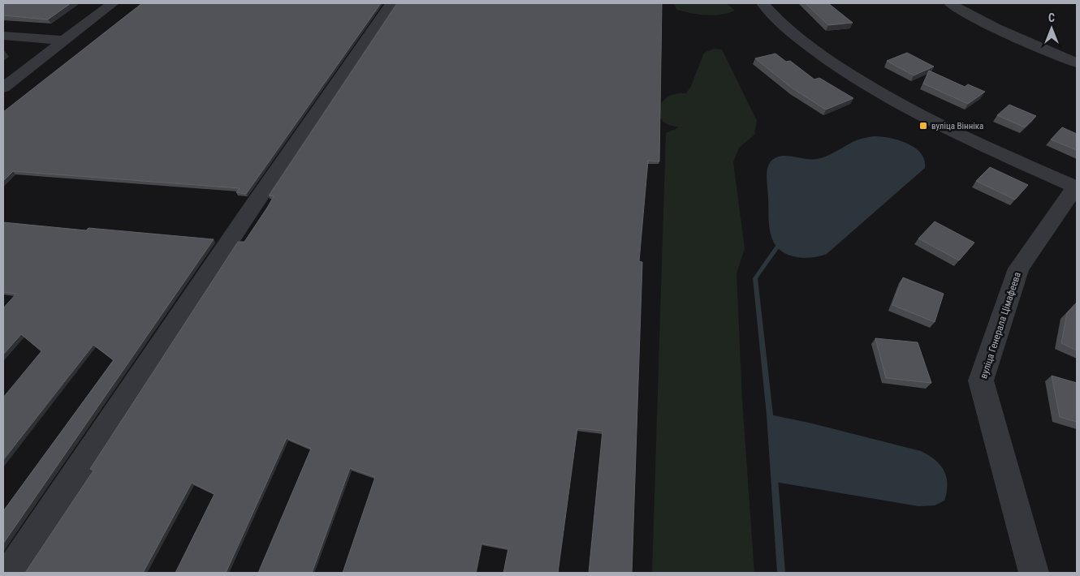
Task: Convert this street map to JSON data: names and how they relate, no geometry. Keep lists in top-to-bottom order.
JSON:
{
  "streets": {
    "street": ["вуліца Генерала Цімафеева"]
  },
  "places": {
    "transit": ["вуліца Вінніка"]
  },
  "north": "top"
}
